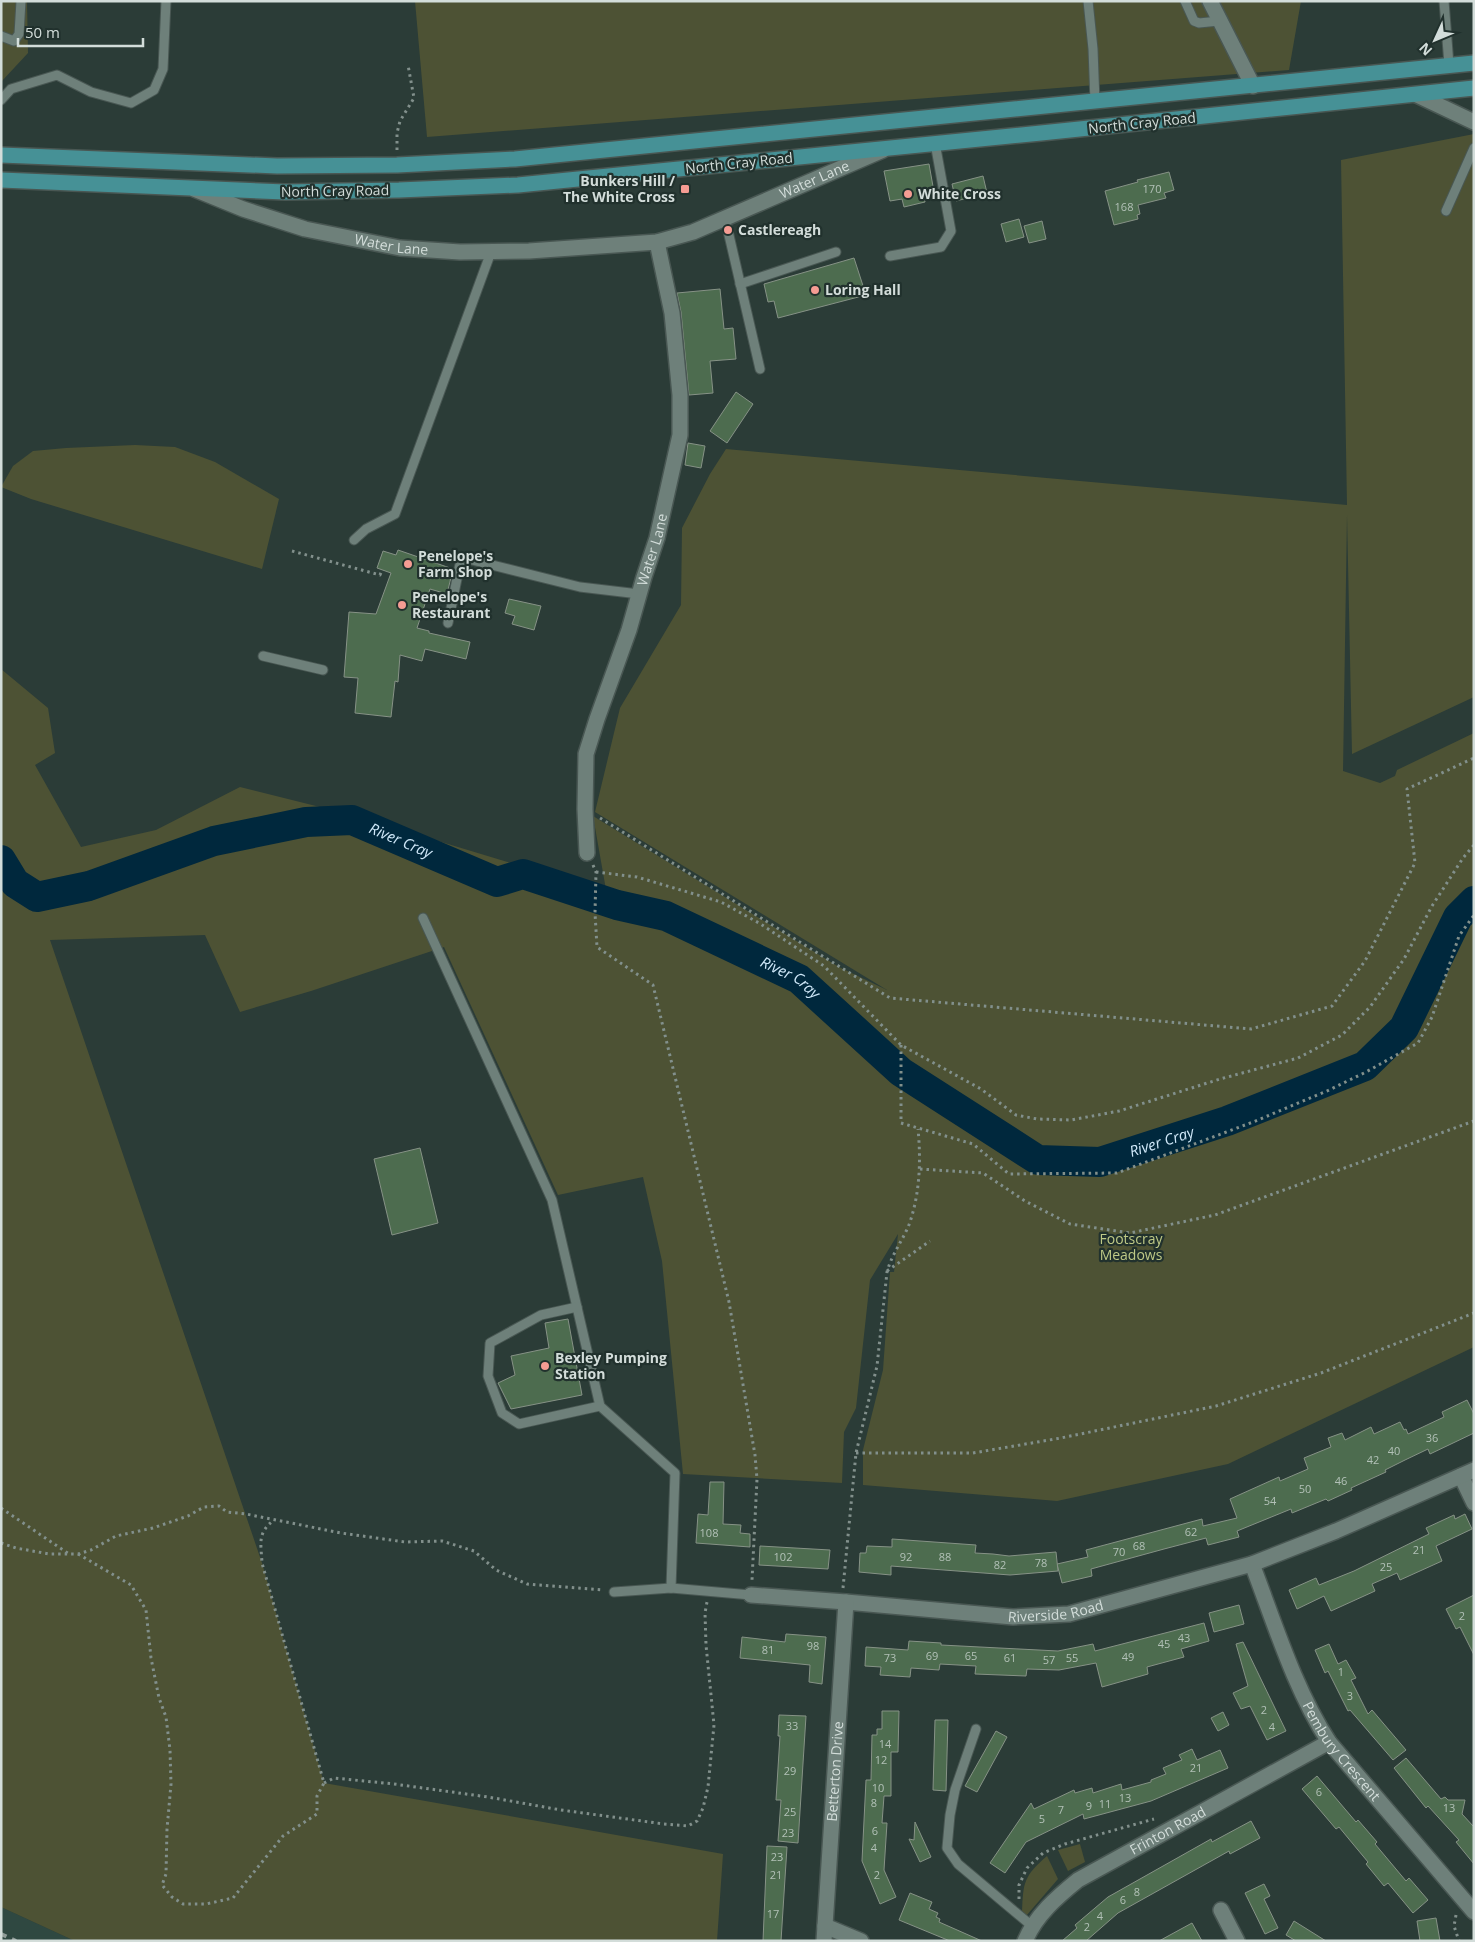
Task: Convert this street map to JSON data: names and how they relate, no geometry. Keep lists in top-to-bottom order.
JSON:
{
  "streets": {
    "main road": ["North Cray Road"],
    "street": [
      "Water Lane",
      "Riverside Road",
      "Pembury Crescent",
      "Betterton Drive",
      "Frinton Road"
    ]
  },
  "crossings": [
    ["North Cray Road", "Water Lane"],
    ["Riverside Road", "Pembury Crescent"],
    ["Riverside Road", "Betterton Drive"],
    ["Pembury Crescent", "Frinton Road"]
  ],
  "water": ["River Cray"],
  "parks": ["Footscray Meadows"],
  "places": {
    "transit": ["Bunkers Hill / The White Cross"],
    "other": [
      "White Cross",
      "Castlereagh",
      "Loring Hall",
      "Penelope's Farm Shop",
      "Penelope's Restaurant",
      "Bexley Pumping Station"
    ]
  },
  "house_numbers": [
    "170",
    "168",
    "36",
    "40",
    "42",
    "46",
    "50",
    "54",
    "62",
    "108",
    "68",
    "21",
    "70",
    "102",
    "92",
    "88",
    "78",
    "82",
    "25",
    "2",
    "43",
    "45",
    "98",
    "81",
    "69",
    "65",
    "49",
    "73",
    "61",
    "55",
    "57",
    "1",
    "3",
    "2",
    "33",
    "4",
    "14",
    "12",
    "21",
    "29",
    "10",
    "6",
    "13",
    "8",
    "11",
    "9",
    "13",
    "7",
    "25",
    "5",
    "6",
    "23",
    "4",
    "23",
    "21",
    "2",
    "8",
    "6",
    "17",
    "4",
    "2"
  ],
  "scale_bar": "50 m",
  "north": "bottom left"
}
